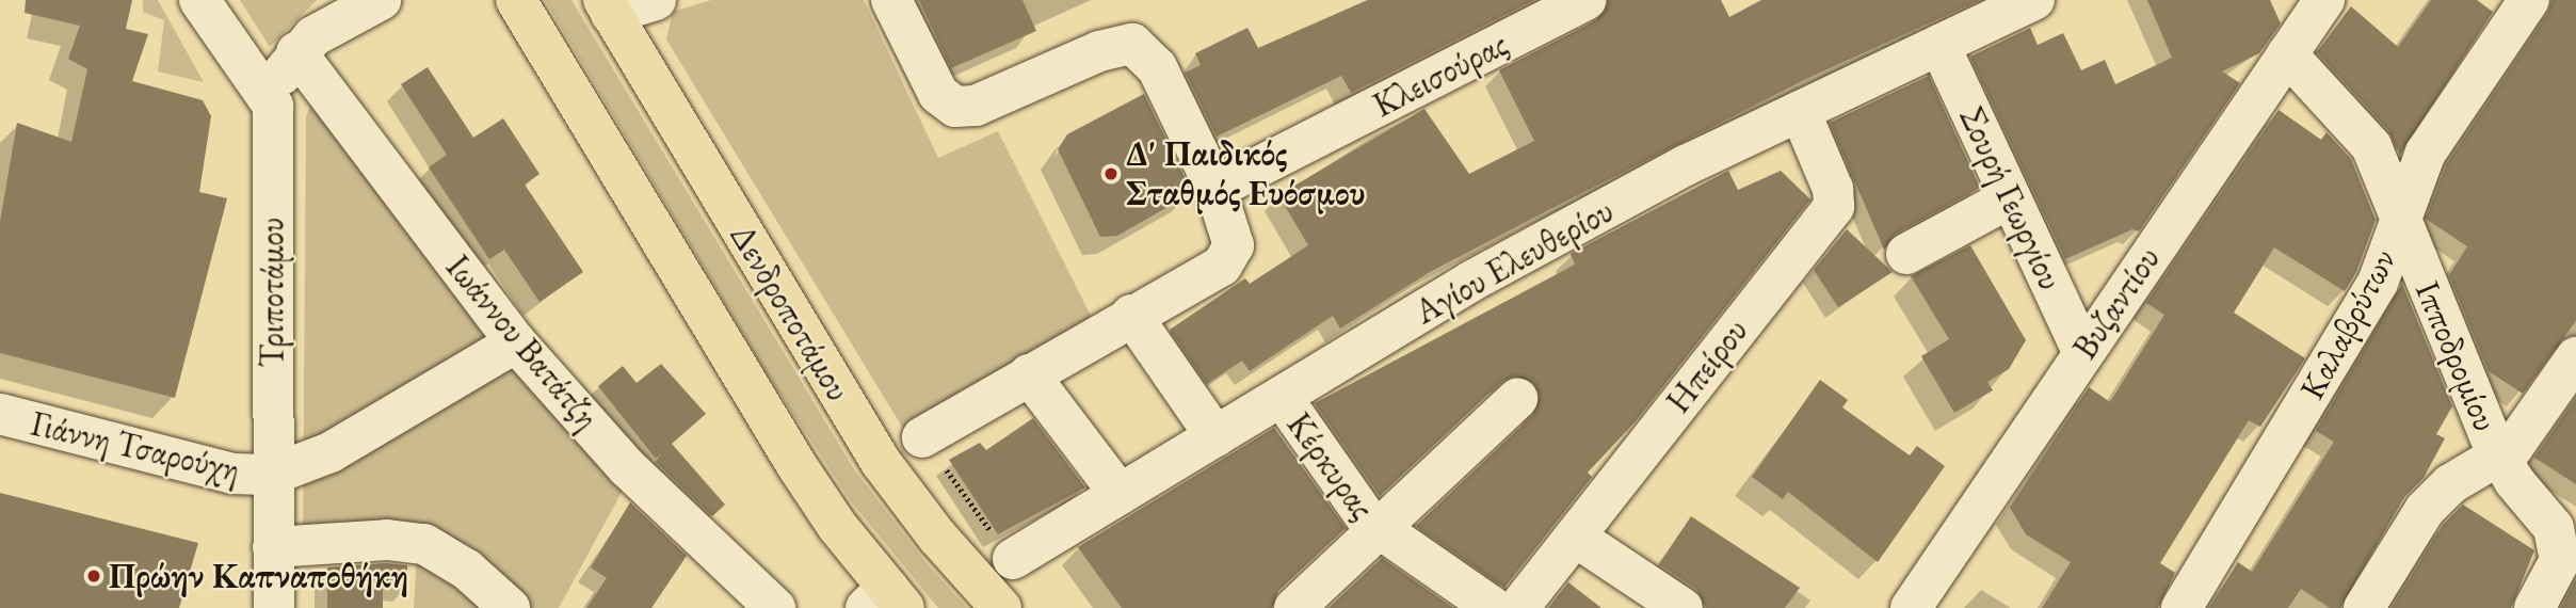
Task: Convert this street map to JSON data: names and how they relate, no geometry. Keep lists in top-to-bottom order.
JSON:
{
  "streets": {
    "main road": ["Δενδροποτάμου"],
    "street": [
      "Κλεισούρας",
      "Σουρή Γεωργίου",
      "Αγίου Ελευθερίου",
      "Τριποτάμου",
      "Βυζαντίου",
      "Καλαβρύτων",
      "Ιωάννου Βατάτζη",
      "Ιπποδρομίου",
      "Ηπείρου",
      "Γιάννη Τσαρούχη",
      "Κέρκυρας"
    ]
  },
  "crossings": [
    ["Σουρή Γεωργίου", "Αγίου Ελευθερίου"],
    ["Σουρή Γεωργίου", "Βυζαντίου"],
    ["Αγίου Ελευθερίου", "Ηπείρου"],
    ["Αγίου Ελευθερίου", "Κέρκυρας"],
    ["Τριποτάμου", "Ιωάννου Βατάτζη"],
    ["Τριποτάμου", "Γιάννη Τσαρούχη"],
    ["Βυζαντίου", "Ιπποδρομίου"],
    ["Καλαβρύτων", "Ιπποδρομίου"]
  ],
  "places": ["Δ' Παιδικός Σταθμός Ευόσμου", "Πρώην Καπναποθήκη"]
}
